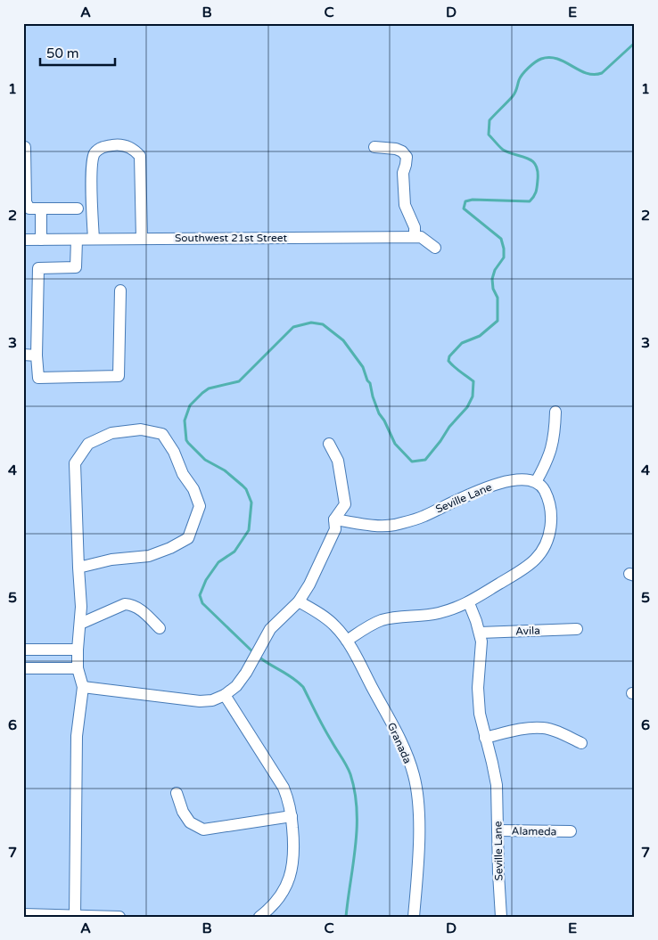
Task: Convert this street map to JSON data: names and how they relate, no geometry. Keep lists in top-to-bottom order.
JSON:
{
  "streets": {
    "street": [
      "Southwest 21st Street",
      "Seville Lane",
      "Avila",
      "Granada",
      "Alameda"
    ]
  },
  "crossings": [
    ["Seville Lane", "Avila"],
    ["Seville Lane", "Alameda"]
  ],
  "scale_bar": "50 m",
  "grid": {
    "columns": [
      "A",
      "B",
      "C",
      "D",
      "E"
    ],
    "rows": [
      "1",
      "2",
      "3",
      "4",
      "5",
      "6",
      "7"
    ]
  }
}
